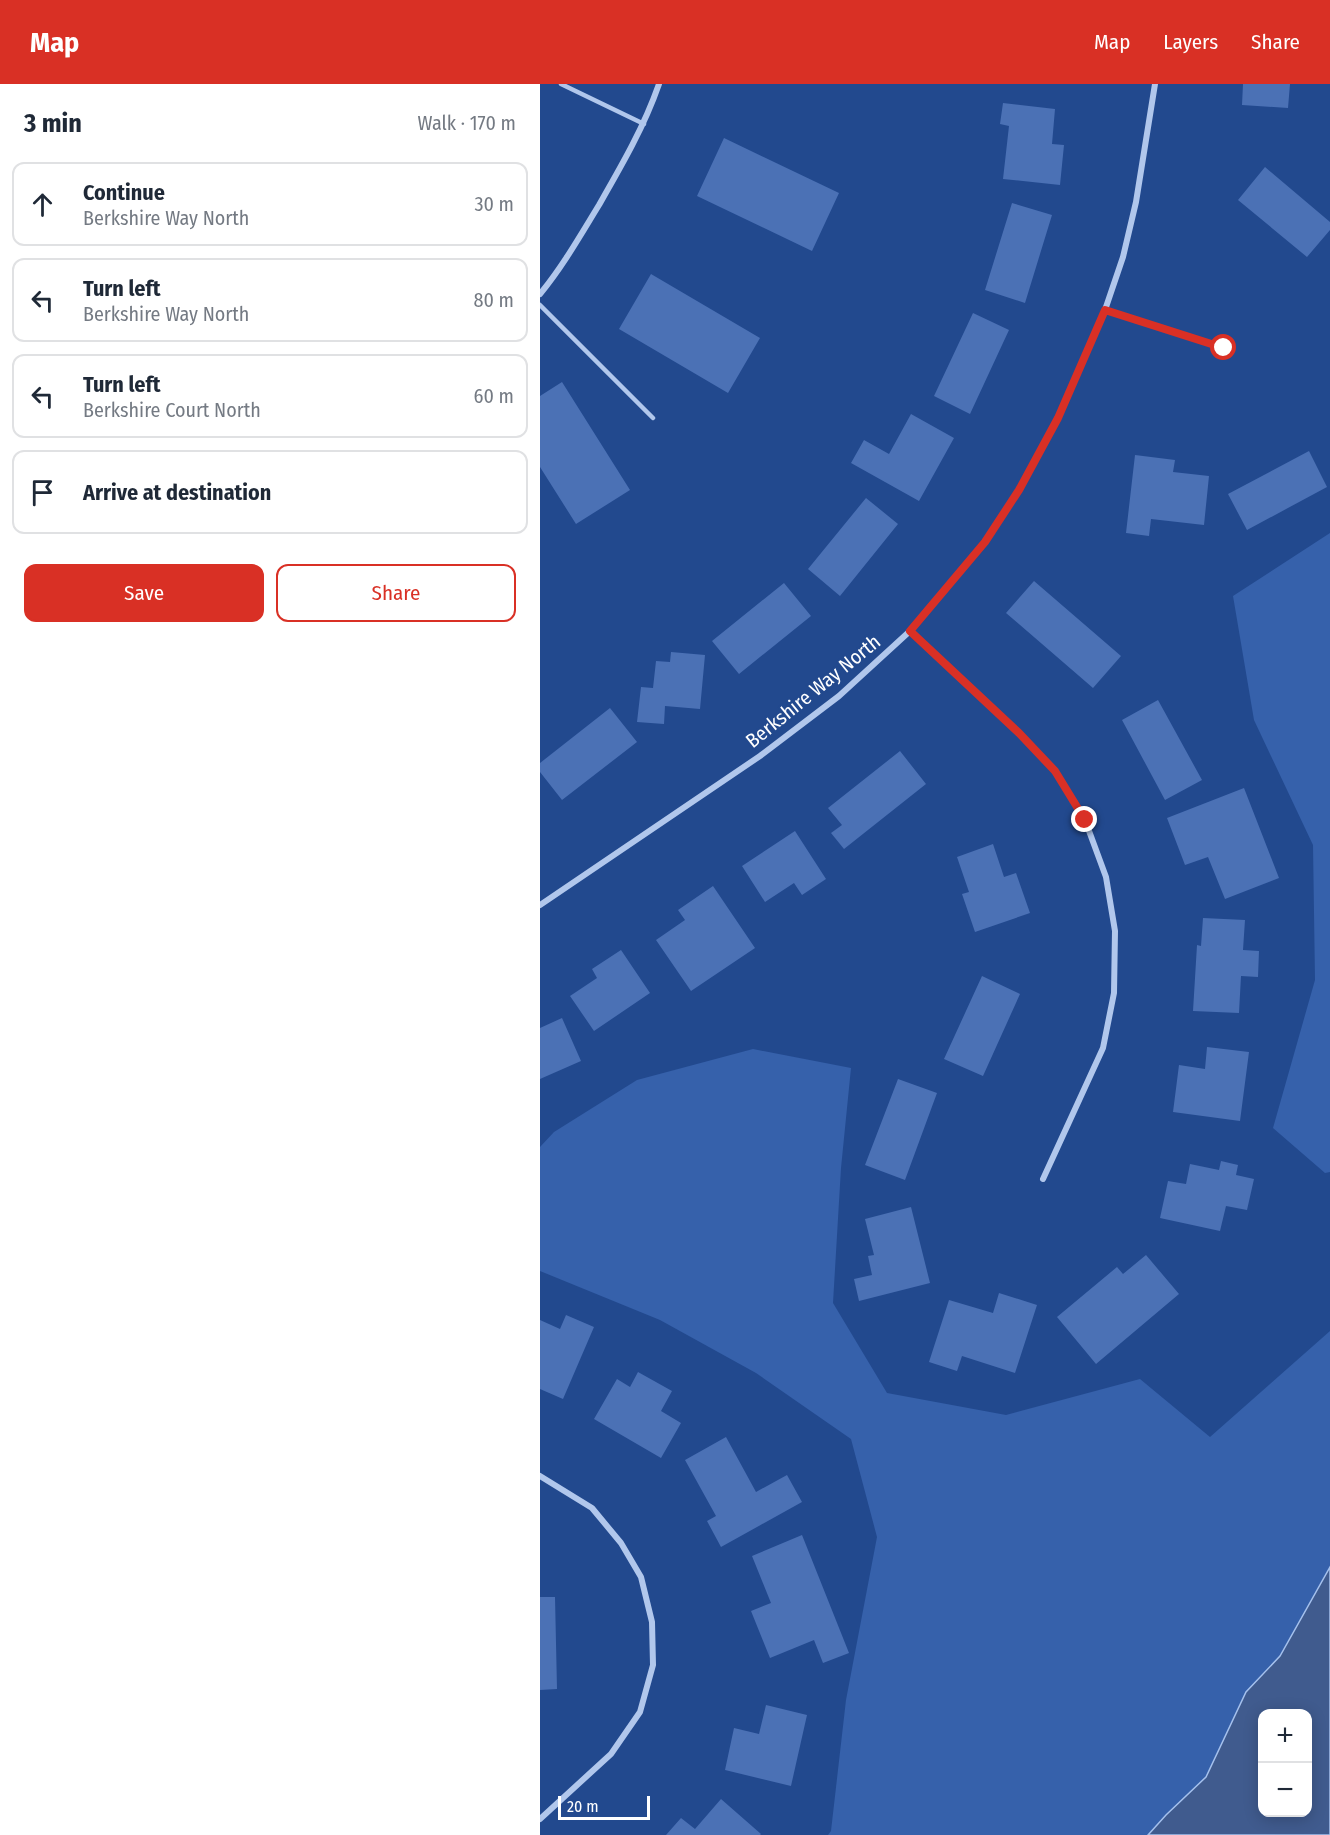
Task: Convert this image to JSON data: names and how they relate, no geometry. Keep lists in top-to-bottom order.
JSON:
{
  "streets": {
    "street": ["Berkshire Way North"]
  },
  "scale_bar": "20 m",
  "page": {
    "header": "Map",
    "nav": ["Map", "Layers", "Share"],
    "heading": ["3 min", "Walk · 170 m"],
    "list": [
      ["Continue", "Berkshire Way North", "30 m"],
      ["Turn left", "Berkshire Way North", "80 m"],
      ["Turn left", "Berkshire Court North", "60 m"],
      "Arrive at destination"
    ],
    "buttons": ["Save", "Share"],
    "map_buttons": ["+", "−"],
    "scale": "20 m"
  }
}
